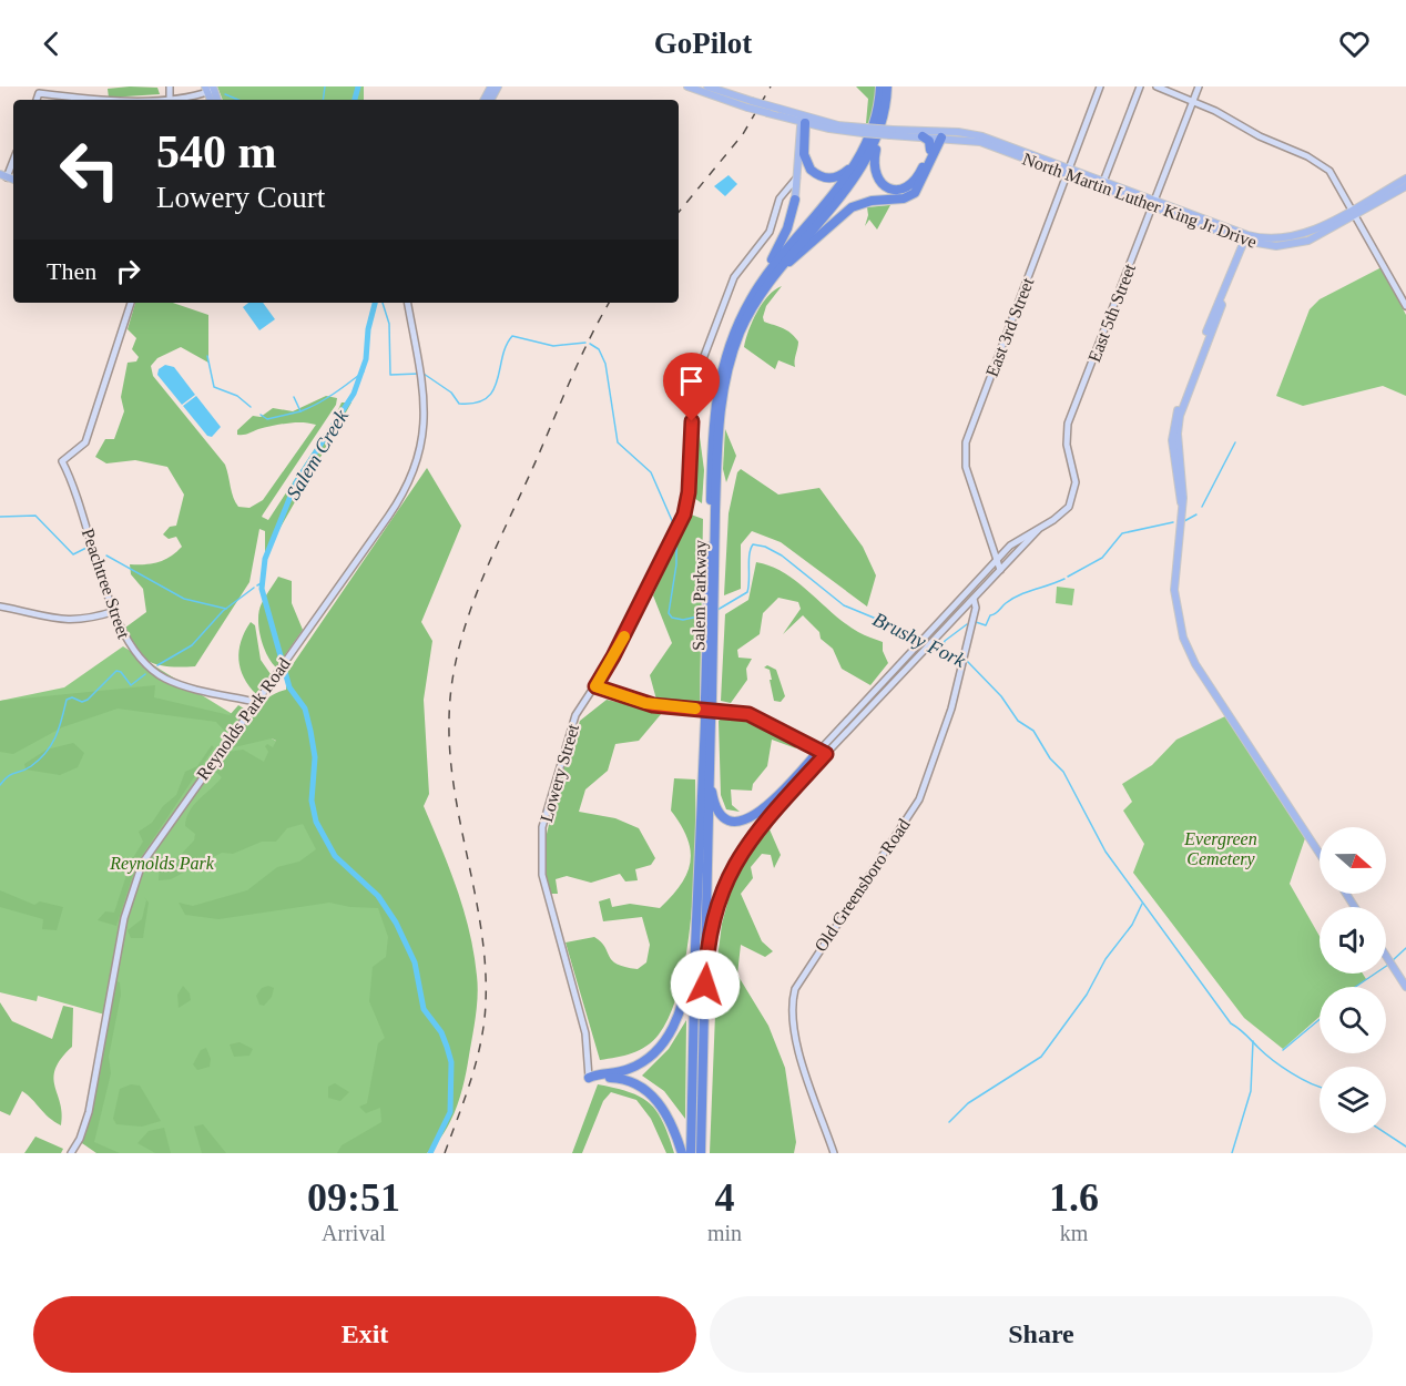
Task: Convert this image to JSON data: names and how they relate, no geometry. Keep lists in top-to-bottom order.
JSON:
{
  "streets": {
    "highway": ["Salem Parkway"],
    "main road": ["North Martin Luther King Jr Drive"],
    "street": [
      "East 5th Street",
      "East 3rd Street",
      "Peachtree Street",
      "Reynolds Park Road",
      "Lowery Street",
      "Old Greensboro Road"
    ]
  },
  "crossings": [
    ["North Martin Luther King Jr Drive", "East 5th Street"],
    ["North Martin Luther King Jr Drive", "East 3rd Street"],
    ["East 5th Street", "East 3rd Street"],
    ["East 5th Street", "Old Greensboro Road"],
    ["Peachtree Street", "Reynolds Park Road"]
  ],
  "water": ["Salem Creek", "Brushy Fork"],
  "parks": ["Evergreen Cemetery", "Reynolds Park"],
  "north": "right",
  "page": {
    "header": "GoPilot",
    "turn": ["540 m", "Lowery Court"],
    "then": "Then",
    "eta": [
      "09:51",
      "Arrival",
      "4",
      "min",
      "1.6",
      "km"
    ],
    "buttons": ["Exit", "Share"]
  }
}
